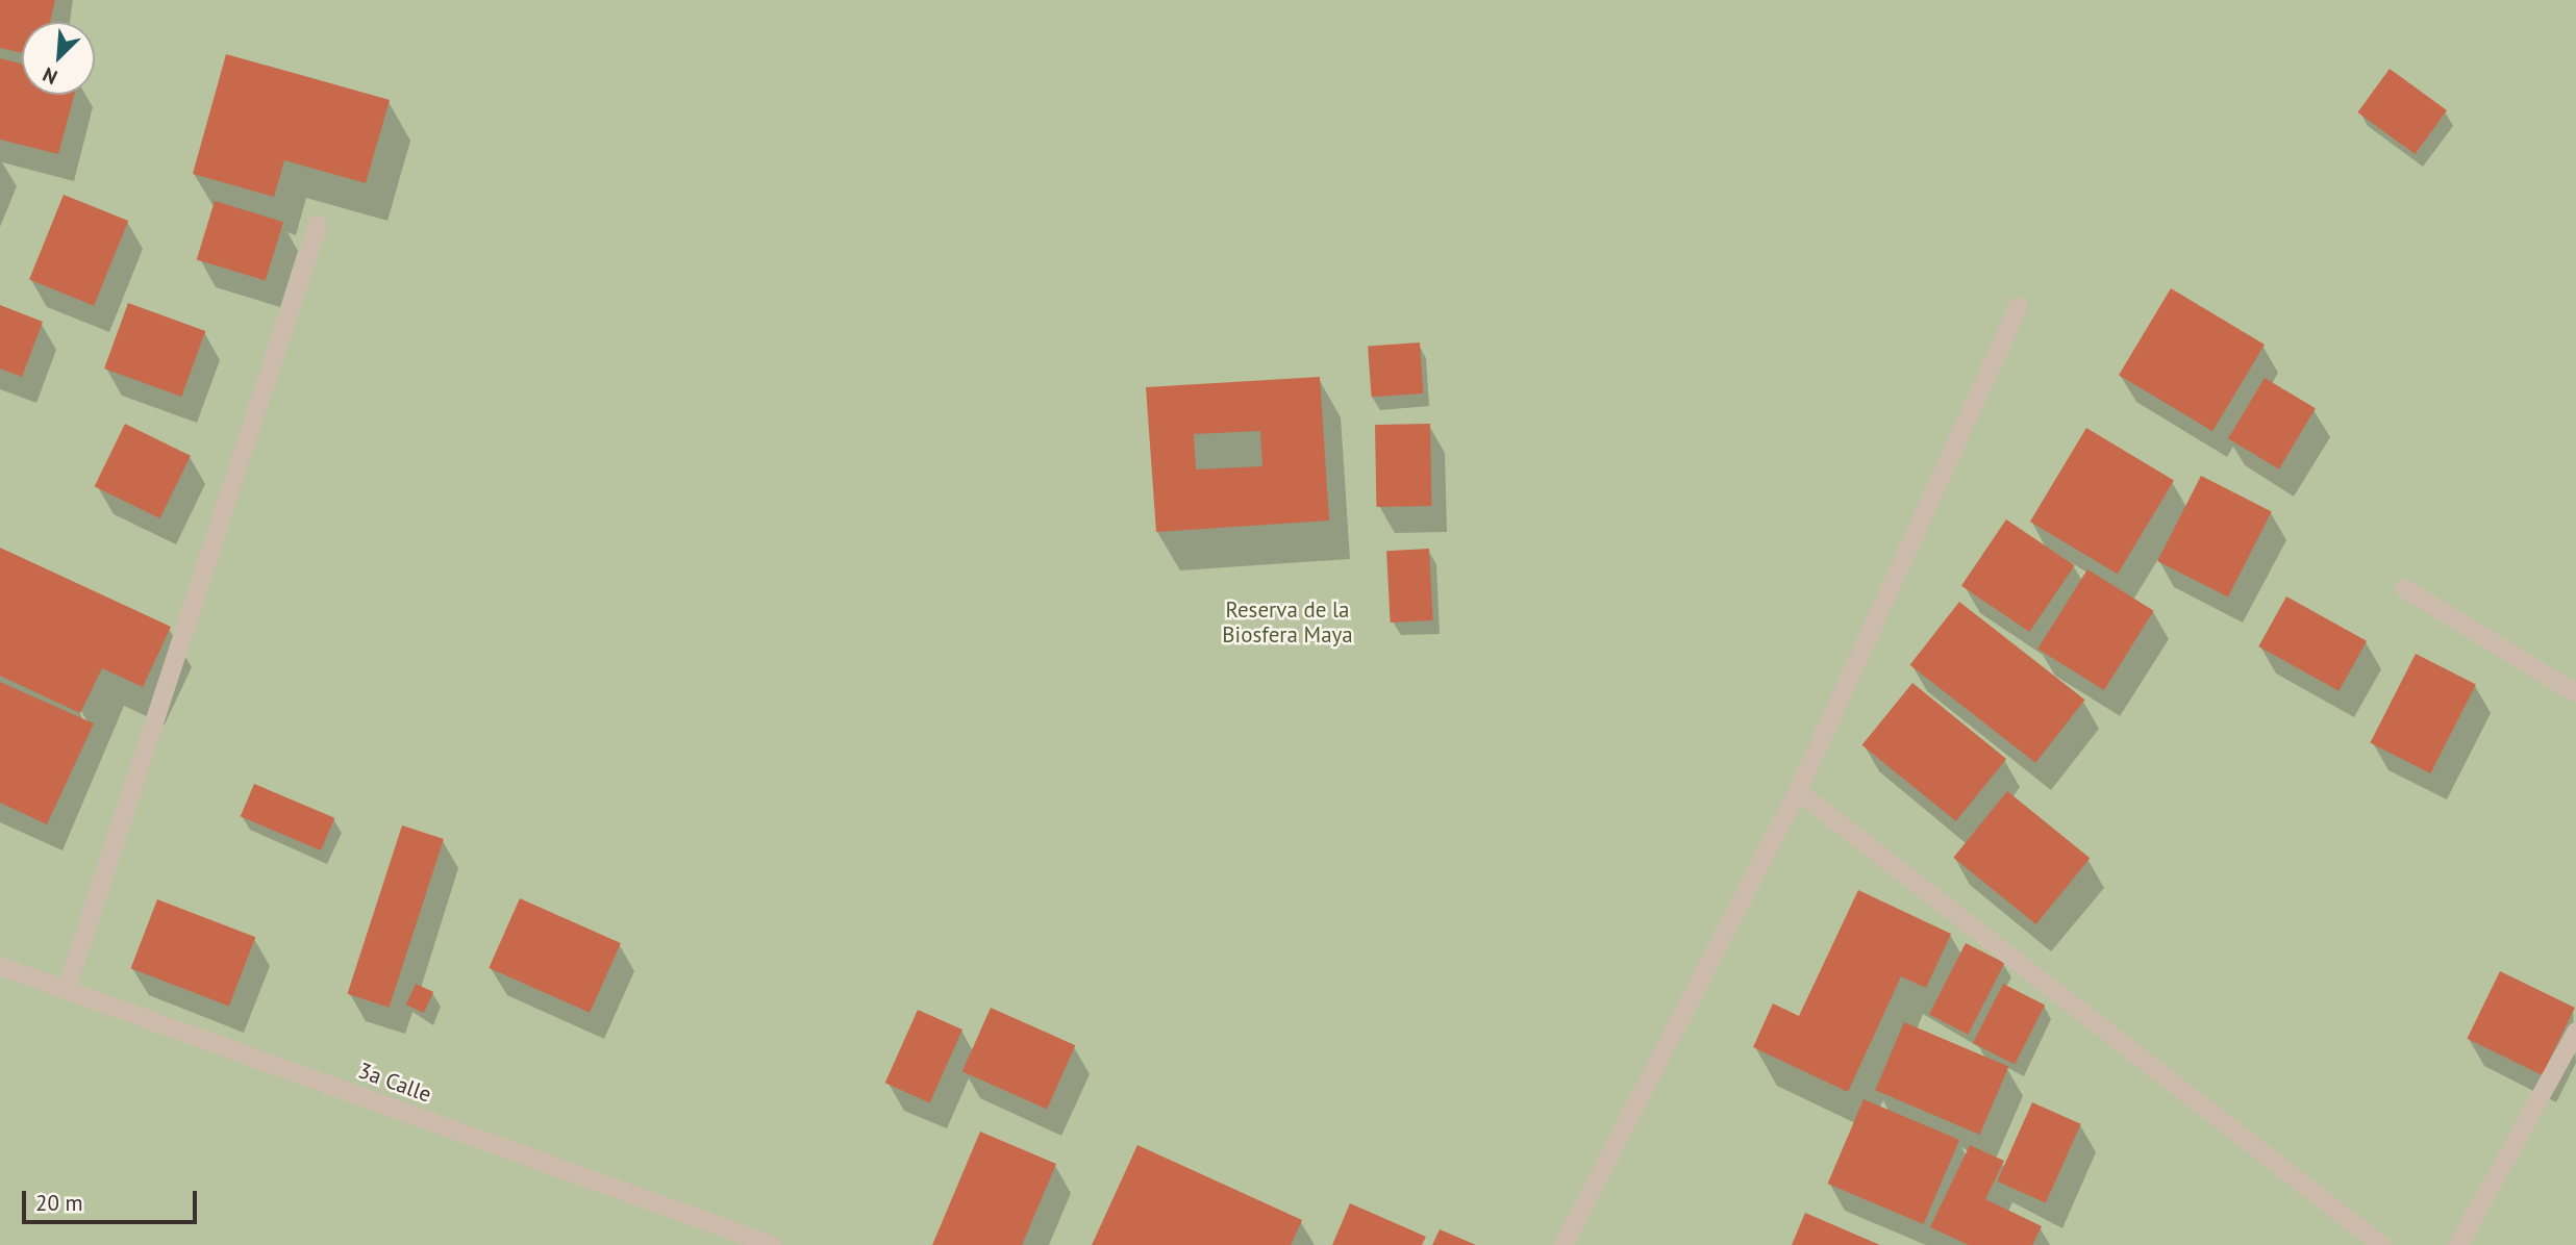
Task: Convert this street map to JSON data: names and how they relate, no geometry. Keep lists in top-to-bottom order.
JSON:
{
  "streets": {
    "street": ["3a Calle"]
  },
  "parks": ["Reserva de la Biosfera Maya"],
  "scale_bar": "20 m",
  "north": "bottom left"
}
